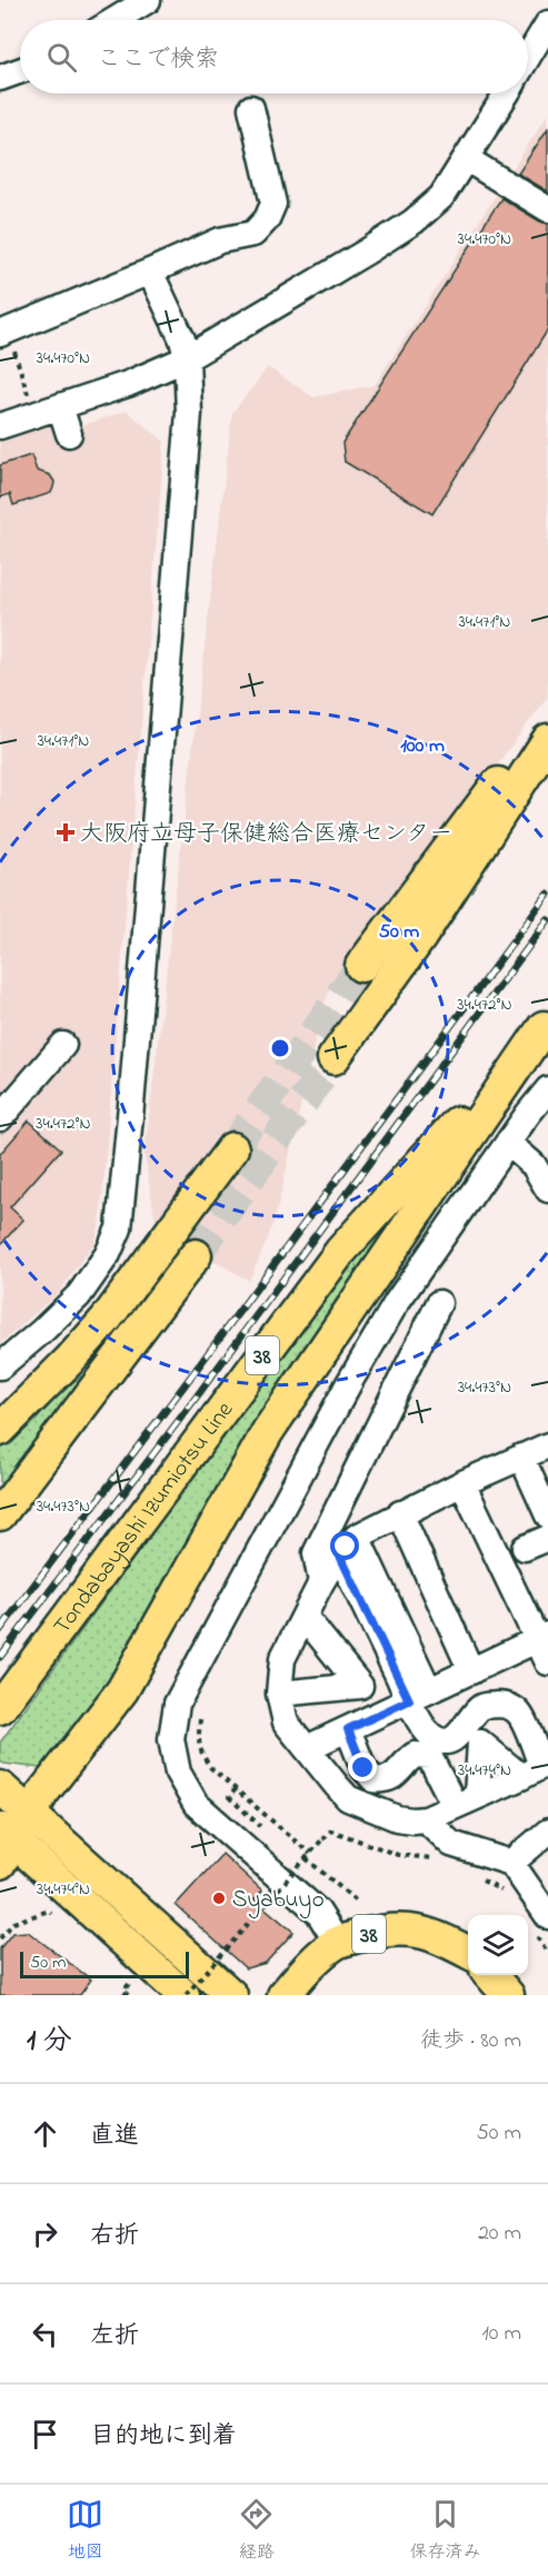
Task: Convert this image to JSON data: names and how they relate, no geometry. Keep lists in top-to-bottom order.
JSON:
{
  "streets": {
    "main road": ["38", "Tondabayashi Izumiotsu Line"]
  },
  "places": {
    "health": ["大阪府立母子保健総合医療センター"],
    "other": ["Syabuyo"]
  },
  "scale_bar": "50 m",
  "page": {
    "search": "ここで検索",
    "scale": "50 m",
    "heading": ["1 分", "徒歩 · 80 m"],
    "list": [
      ["直進", "50 m"],
      ["右折", "20 m"],
      ["左折", "10 m"],
      "目的地に到着"
    ],
    "nav": ["地図", "経路", "保存済み"]
  },
  "coordinates": [
    "34.470°N",
    "34.471°N",
    "34.472°N",
    "34.473°N",
    "34.474°N"
  ],
  "rings": ["100 m", "50 m"]
}
